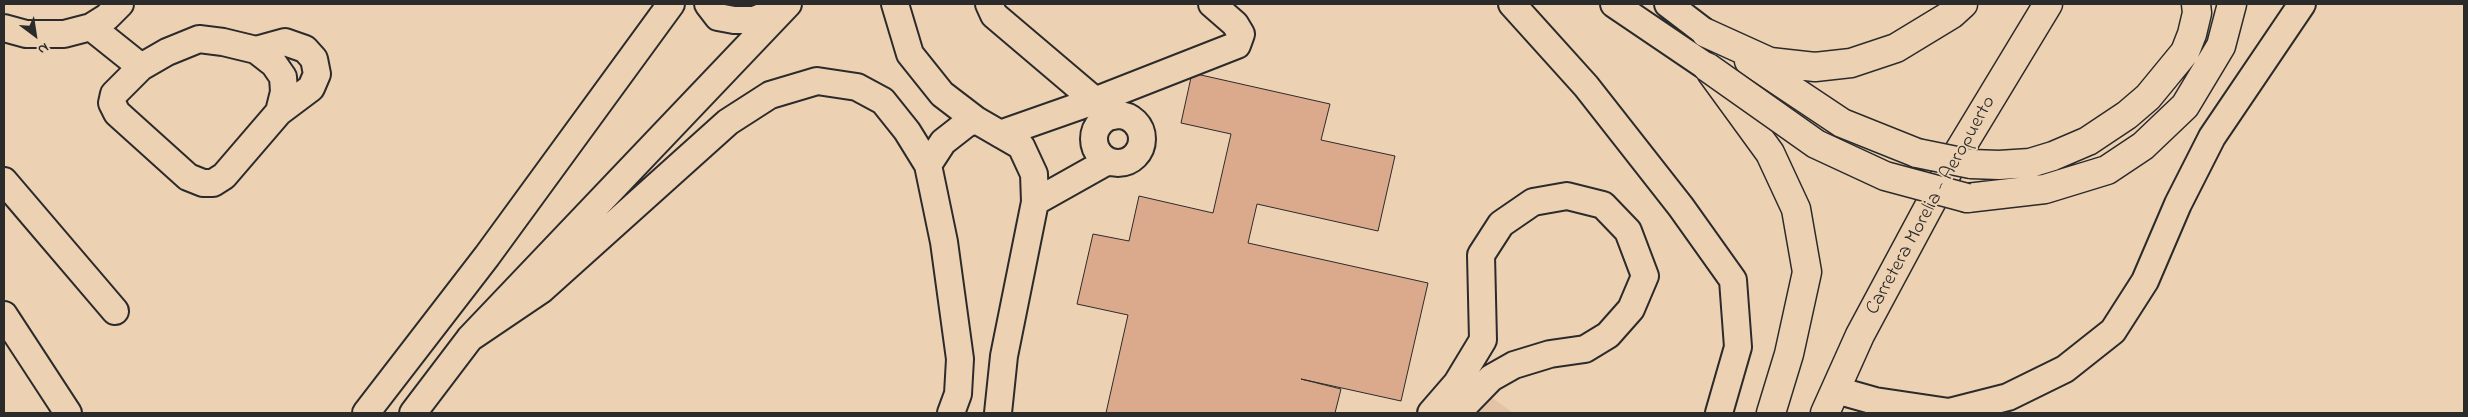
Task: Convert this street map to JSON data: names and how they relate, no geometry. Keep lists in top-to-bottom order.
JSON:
{
  "streets": {
    "highway": ["Carretera Morelia - Aeropuerto"]
  },
  "north": "bottom right"
}
